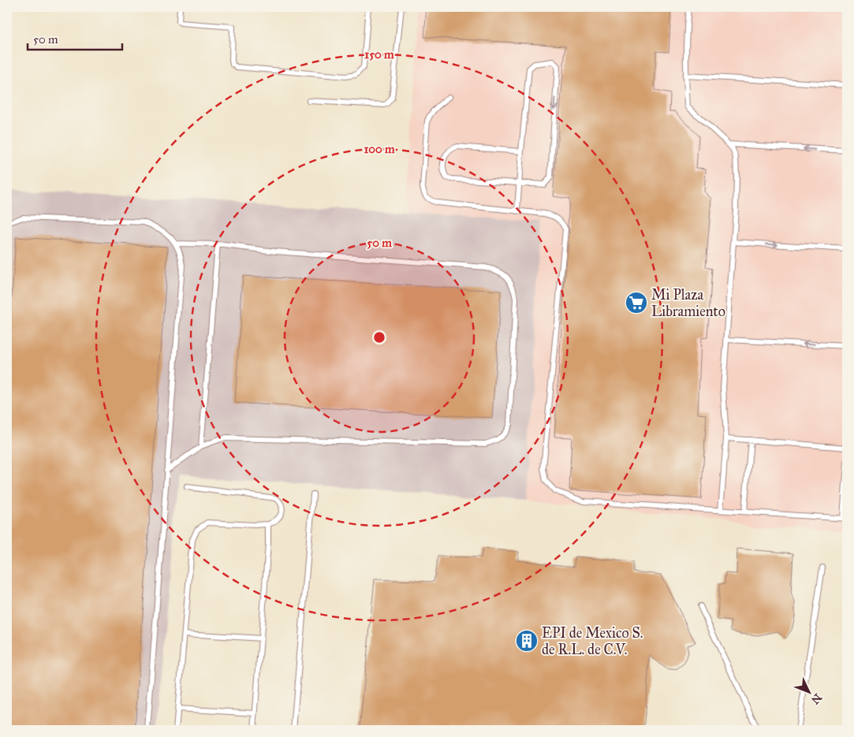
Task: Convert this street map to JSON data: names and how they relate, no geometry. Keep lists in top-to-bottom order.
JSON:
{
  "places": {
    "supermarket": ["Mi Plaza Libramiento"],
    "building": ["EPI de Mexico S. de R.L. de C.V."]
  },
  "scale_bar": "50 m",
  "north": "bottom right",
  "rings": ["150 m", "100 m", "50 m"]
}
